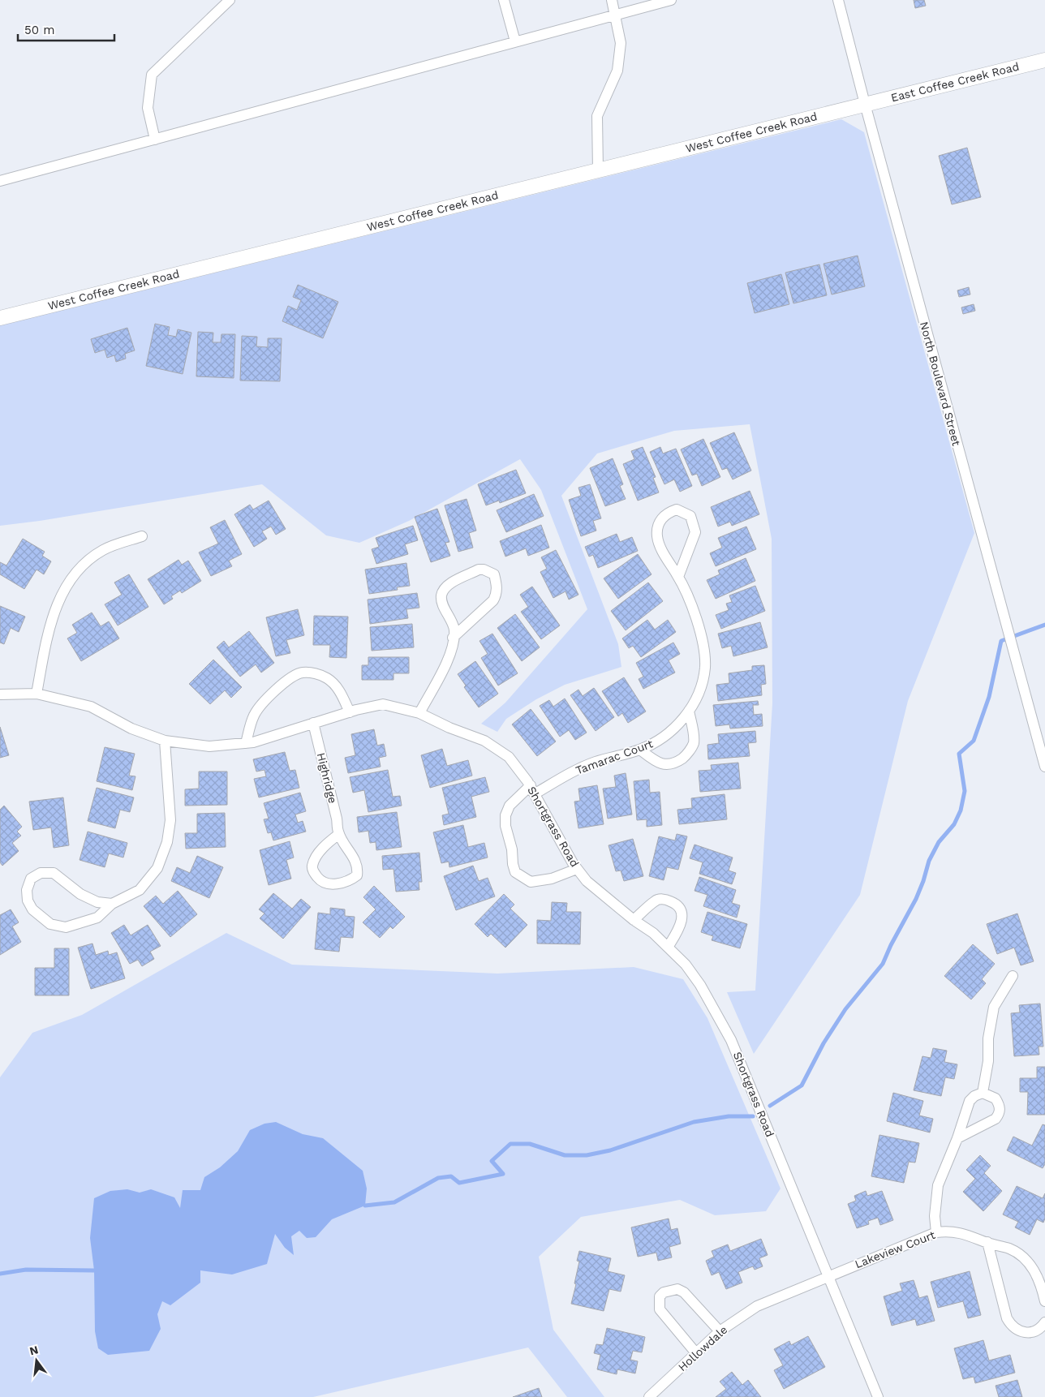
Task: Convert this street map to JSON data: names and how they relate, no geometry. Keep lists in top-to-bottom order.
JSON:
{
  "streets": {
    "street": [
      "East Coffee Creek Road",
      "West Coffee Creek Road",
      "North Boulevard Street",
      "Tamarac Court",
      "Highridge",
      "Shortgrass Road",
      "Lakeview Court",
      "Hollowdale"
    ]
  },
  "crossings": [
    ["East Coffee Creek Road", "West Coffee Creek Road"],
    ["East Coffee Creek Road", "North Boulevard Street"],
    ["West Coffee Creek Road", "North Boulevard Street"],
    ["Tamarac Court", "Shortgrass Road"],
    ["Highridge", "Shortgrass Road"],
    ["Shortgrass Road", "Lakeview Court"],
    ["Shortgrass Road", "Hollowdale"],
    ["Lakeview Court", "Hollowdale"]
  ],
  "scale_bar": "50 m",
  "north": "top"
}
